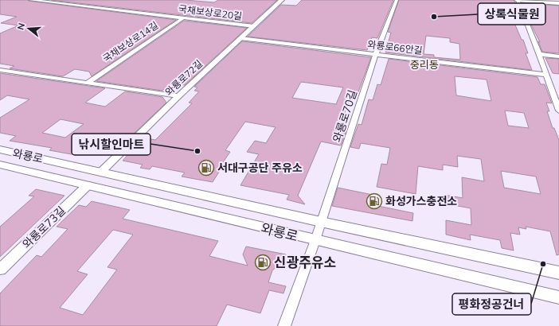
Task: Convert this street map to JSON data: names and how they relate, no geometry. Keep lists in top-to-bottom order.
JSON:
{
  "streets": {
    "main road": ["와룡로"],
    "street": [
      "국채보상로20길",
      "국채보상로14길",
      "와룡로66안길",
      "와룡로72길",
      "와룡로70길",
      "와룡로73길"
    ]
  },
  "crossings": [
    ["국채보상로20길", "국채보상로14길"],
    ["국채보상로20길", "와룡로72길"],
    ["와룡로66안길", "와룡로72길"],
    ["와룡로66안길", "와룡로70길"],
    ["와룡로72길", "와룡로"],
    ["와룡로70길", "와룡로"],
    ["와룡로", "와룡로73길"]
  ],
  "districts": ["중리동"],
  "places": {
    "other": ["상록식물원", "낚시할인마트", "평화정공건너"],
    "fuel station": ["서대구공단 주유소", "화성가스충전소", "신광주유소"]
  },
  "north": "left"
}
